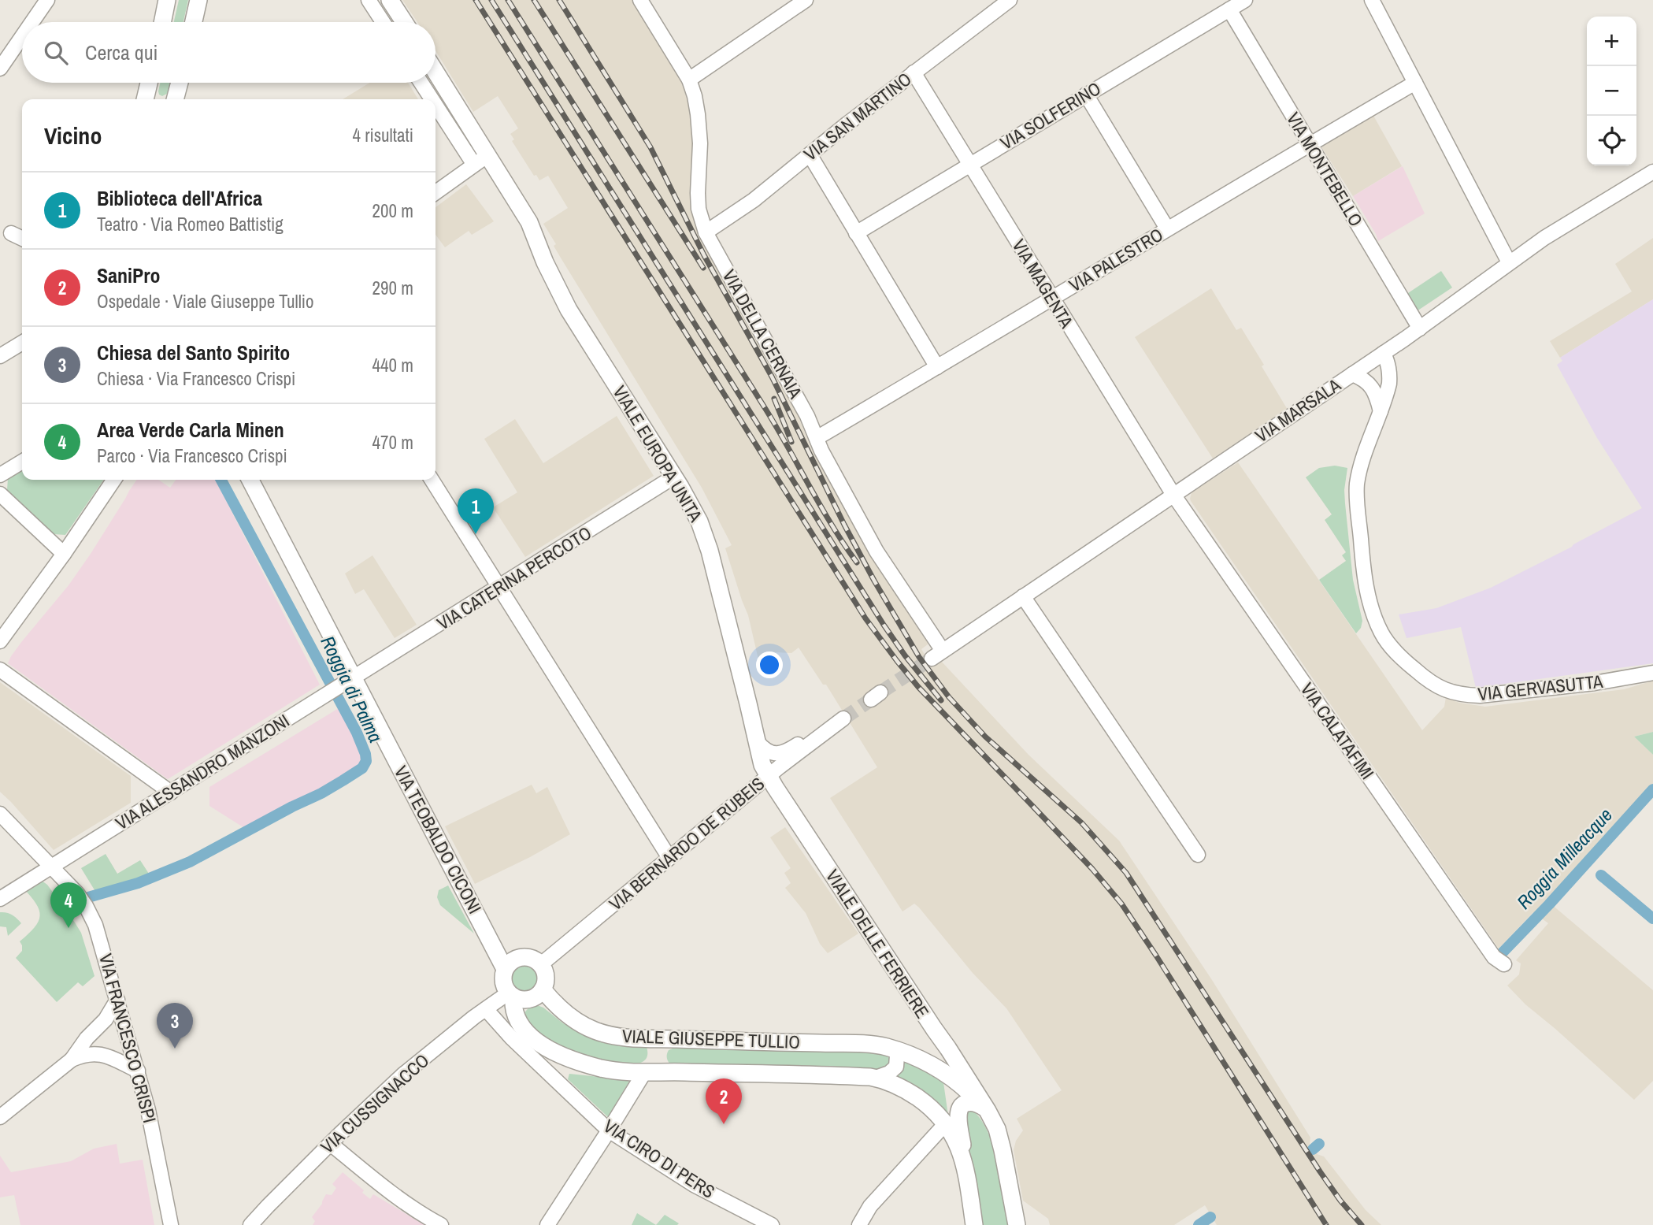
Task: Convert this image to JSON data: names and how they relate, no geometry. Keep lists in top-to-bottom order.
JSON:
{
  "streets": {
    "main road": [
      "VIALE EUROPA UNITA",
      "VIA TEOBALDO CICONI",
      "VIALE DELLE FERRIERE",
      "VIALE GIUSEPPE TULLIO"
    ],
    "street": [
      "VIA SOLFERINO",
      "VIA SAN MARTINO",
      "VIA MONTEBELLO",
      "VIA PALESTRO",
      "VIA MAGENTA",
      "VIA DELLA CERNAIA",
      "VIA MARSALA",
      "VIA CATERINA PERCOTO",
      "VIA GERVASUTTA",
      "VIA CALATAFIMI",
      "VIA ALESSANDRO MANZONI",
      "VIA BERNARDO DE RUBEIS",
      "VIA FRANCESCO CRISPI",
      "VIA CUSSIGNACCO",
      "VIA CIRO DI PERS"
    ]
  },
  "crossings": [
    ["VIA SOLFERINO", "VIA MONTEBELLO"],
    ["VIA SOLFERINO", "VIA MAGENTA"],
    ["VIA SAN MARTINO", "VIA MAGENTA"],
    ["VIA SAN MARTINO", "VIA DELLA CERNAIA"],
    ["VIA MONTEBELLO", "VIA PALESTRO"],
    ["VIA MONTEBELLO", "VIA MARSALA"],
    ["VIA PALESTRO", "VIA MAGENTA"],
    ["VIA PALESTRO", "VIA DELLA CERNAIA"],
    ["VIA MAGENTA", "VIA MARSALA"],
    ["VIA MAGENTA", "VIA CALATAFIMI"],
    ["VIA DELLA CERNAIA", "VIA MARSALA"],
    ["VIA MARSALA", "VIA GERVASUTTA"],
    ["VIA MARSALA", "VIA CALATAFIMI"],
    ["VIALE EUROPA UNITA", "VIA CATERINA PERCOTO"],
    ["VIALE EUROPA UNITA", "VIA BERNARDO DE RUBEIS"],
    ["VIALE EUROPA UNITA", "VIALE DELLE FERRIERE"],
    ["VIA CATERINA PERCOTO", "VIA ALESSANDRO MANZONI"],
    ["VIA CATERINA PERCOTO", "VIA TEOBALDO CICONI"],
    ["VIA ALESSANDRO MANZONI", "VIA TEOBALDO CICONI"],
    ["VIA ALESSANDRO MANZONI", "VIA FRANCESCO CRISPI"],
    ["VIA TEOBALDO CICONI", "VIA BERNARDO DE RUBEIS"],
    ["VIA TEOBALDO CICONI", "VIALE GIUSEPPE TULLIO"],
    ["VIA TEOBALDO CICONI", "VIA CUSSIGNACCO"],
    ["VIA BERNARDO DE RUBEIS", "VIALE DELLE FERRIERE"],
    ["VIA BERNARDO DE RUBEIS", "VIALE GIUSEPPE TULLIO"],
    ["VIA BERNARDO DE RUBEIS", "VIA CUSSIGNACCO"],
    ["VIALE DELLE FERRIERE", "VIALE GIUSEPPE TULLIO"],
    ["VIALE GIUSEPPE TULLIO", "VIA CUSSIGNACCO"],
    ["VIA CUSSIGNACCO", "VIA CIRO DI PERS"]
  ],
  "water": ["Roggia di Palma", "Roggia Milleacque"],
  "page": {
    "map_buttons": ["+", "−"],
    "search": "Cerca qui",
    "heading": ["Vicino", "4 risultati"],
    "list": [
      {
        "mark": "1",
        "name": "Biblioteca dell'Africa",
        "note": "Teatro · Via Romeo Battistig",
        "value": "200 m"
      },
      {
        "mark": "2",
        "name": "SaniPro",
        "note": "Ospedale · Viale Giuseppe Tullio",
        "value": "290 m"
      },
      {
        "mark": "3",
        "name": "Chiesa del Santo Spirito",
        "note": "Chiesa · Via Francesco Crispi",
        "value": "440 m"
      },
      {
        "mark": "4",
        "name": "Area Verde Carla Minen",
        "note": "Parco · Via Francesco Crispi",
        "value": "470 m"
      }
    ],
    "pins": [
      "1",
      "4",
      "3",
      "2"
    ]
  }
}
